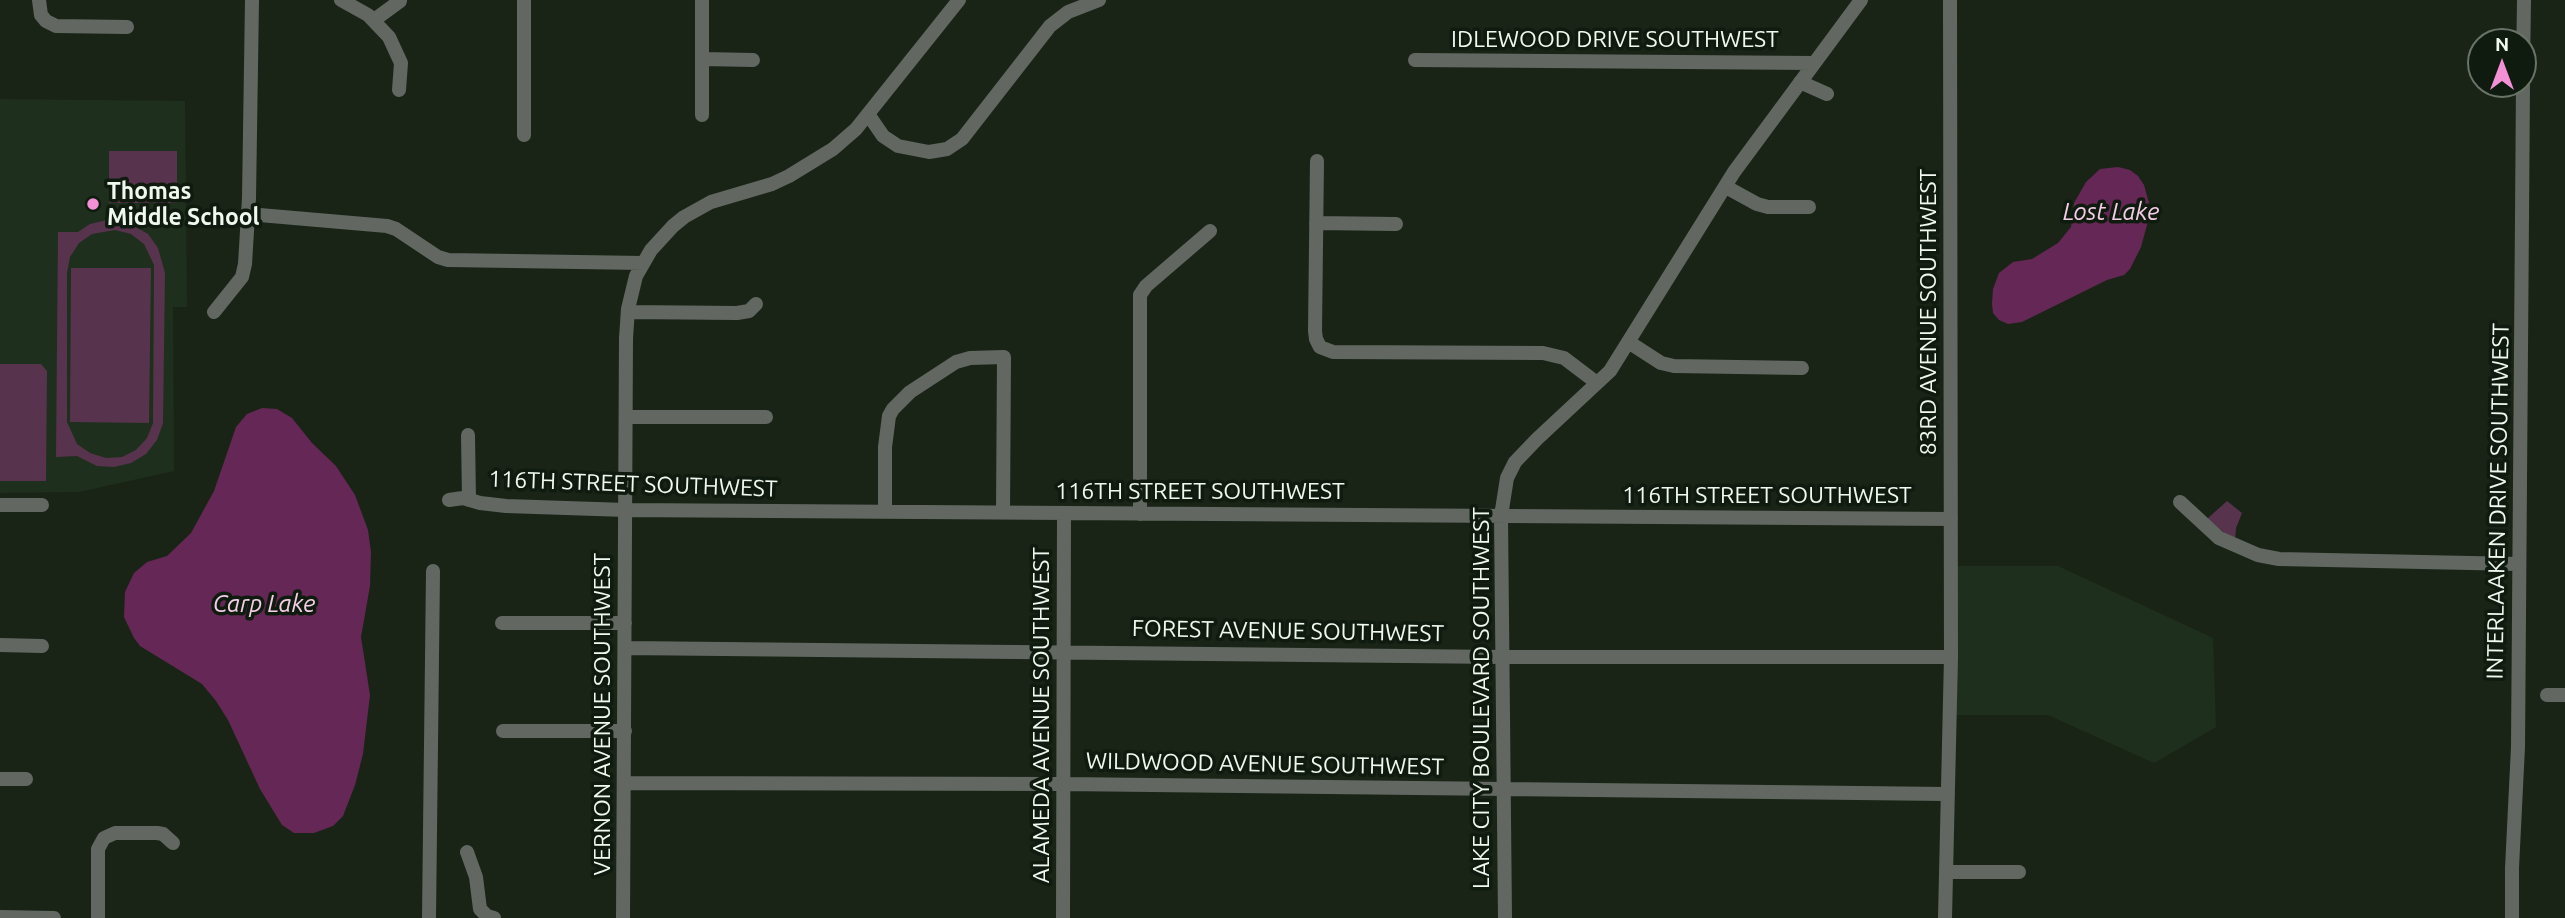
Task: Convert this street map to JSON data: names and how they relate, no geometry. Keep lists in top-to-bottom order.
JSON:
{
  "streets": {
    "street": [
      "IDLEWOOD DRIVE SOUTHWEST",
      "83RD AVENUE SOUTHWEST",
      "116TH STREET SOUTHWEST",
      "INTERLAAKEN DRIVE SOUTHWEST",
      "FOREST AVENUE SOUTHWEST",
      "LAKE CITY BOULEVARD SOUTHWEST",
      "VERNON AVENUE SOUTHWEST",
      "ALAMEDA AVENUE SOUTHWEST",
      "WILDWOOD AVENUE SOUTHWEST"
    ]
  },
  "crossings": [
    ["83RD AVENUE SOUTHWEST", "116TH STREET SOUTHWEST"],
    ["83RD AVENUE SOUTHWEST", "FOREST AVENUE SOUTHWEST"],
    ["83RD AVENUE SOUTHWEST", "WILDWOOD AVENUE SOUTHWEST"],
    ["116TH STREET SOUTHWEST", "LAKE CITY BOULEVARD SOUTHWEST"],
    ["116TH STREET SOUTHWEST", "VERNON AVENUE SOUTHWEST"],
    ["116TH STREET SOUTHWEST", "ALAMEDA AVENUE SOUTHWEST"],
    ["FOREST AVENUE SOUTHWEST", "LAKE CITY BOULEVARD SOUTHWEST"],
    ["FOREST AVENUE SOUTHWEST", "VERNON AVENUE SOUTHWEST"],
    ["FOREST AVENUE SOUTHWEST", "ALAMEDA AVENUE SOUTHWEST"],
    ["LAKE CITY BOULEVARD SOUTHWEST", "WILDWOOD AVENUE SOUTHWEST"],
    ["VERNON AVENUE SOUTHWEST", "WILDWOOD AVENUE SOUTHWEST"],
    ["ALAMEDA AVENUE SOUTHWEST", "WILDWOOD AVENUE SOUTHWEST"]
  ],
  "water": ["Lost Lake", "Carp Lake"],
  "places": ["Thomas Middle School"],
  "north": "top"
}
